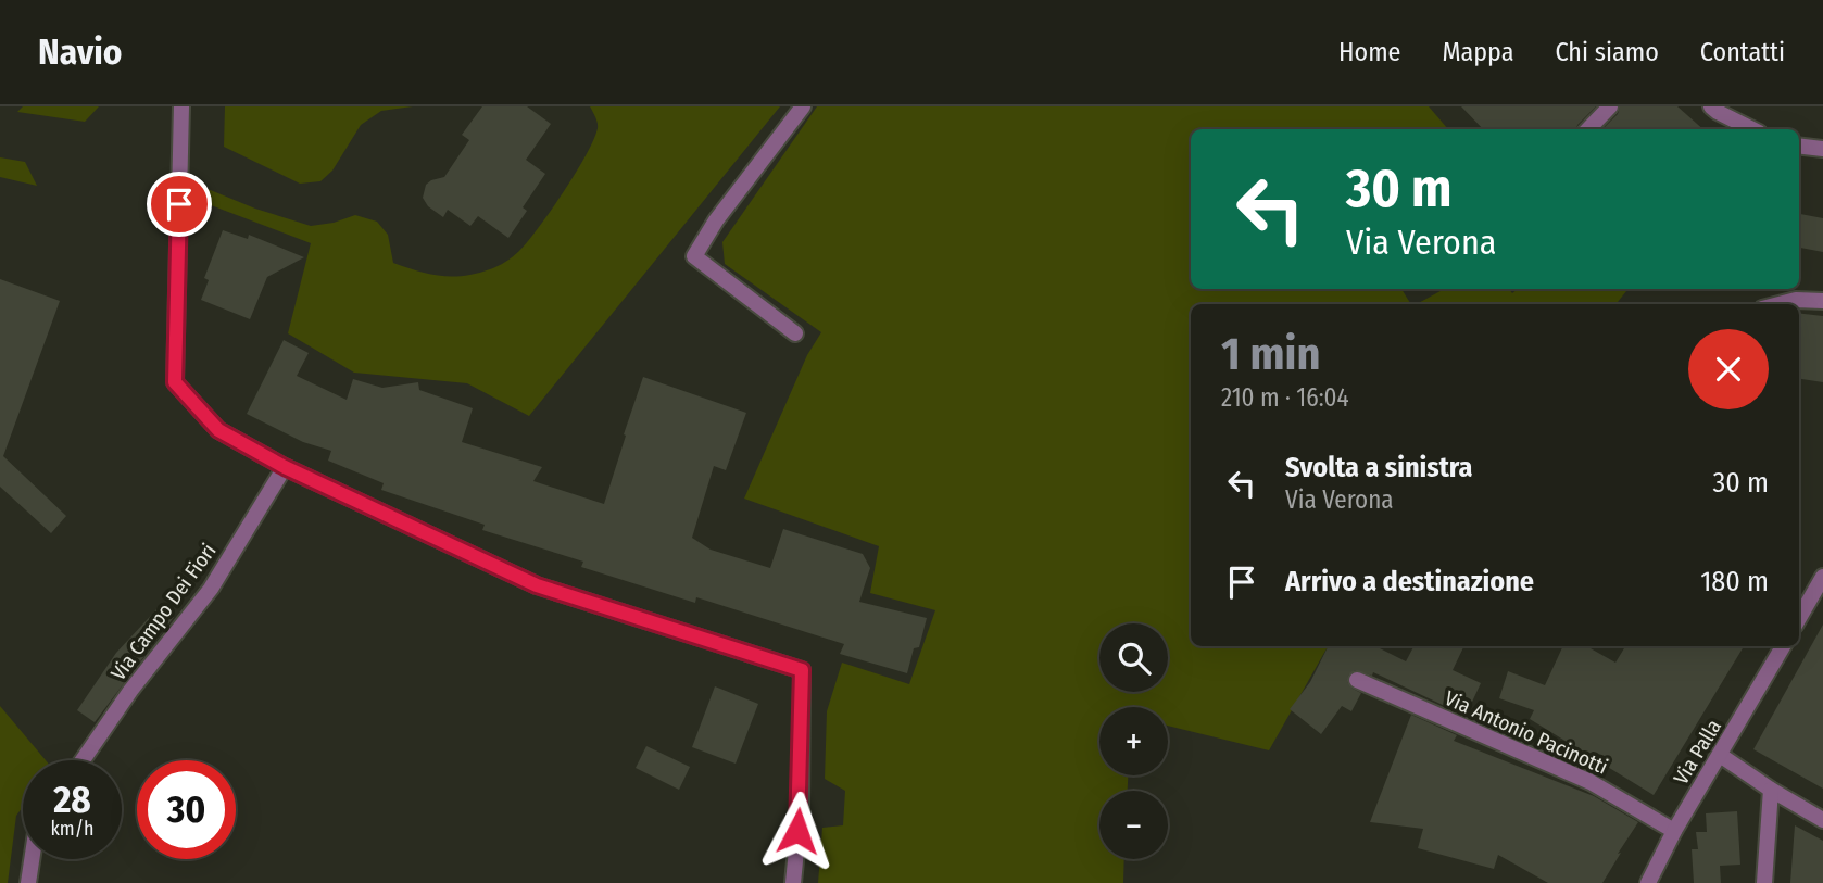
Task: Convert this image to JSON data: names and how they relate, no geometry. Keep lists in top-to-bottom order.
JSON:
{
  "streets": {
    "street": ["Via Campo Dei Fiori", "Via Antonio Pacinotti", "Via Palla"]
  },
  "crossings": [
    ["Via Antonio Pacinotti", "Via Palla"]
  ],
  "page": {
    "header": "Navio",
    "nav": [
      "Home",
      "Mappa",
      "Chi siamo",
      "Contatti"
    ],
    "turn": ["30 m", "Via Verona"],
    "heading": ["1 min", "210 m · 16:04"],
    "list": [
      {
        "name": "Svolta a sinistra",
        "note": "Via Verona",
        "value": "30 m"
      },
      {
        "name": "Arrivo a destinazione",
        "value": "180 m"
      }
    ],
    "map_buttons": ["+", "−"],
    "speed": "28 km/h",
    "limit": "30"
  }
}
